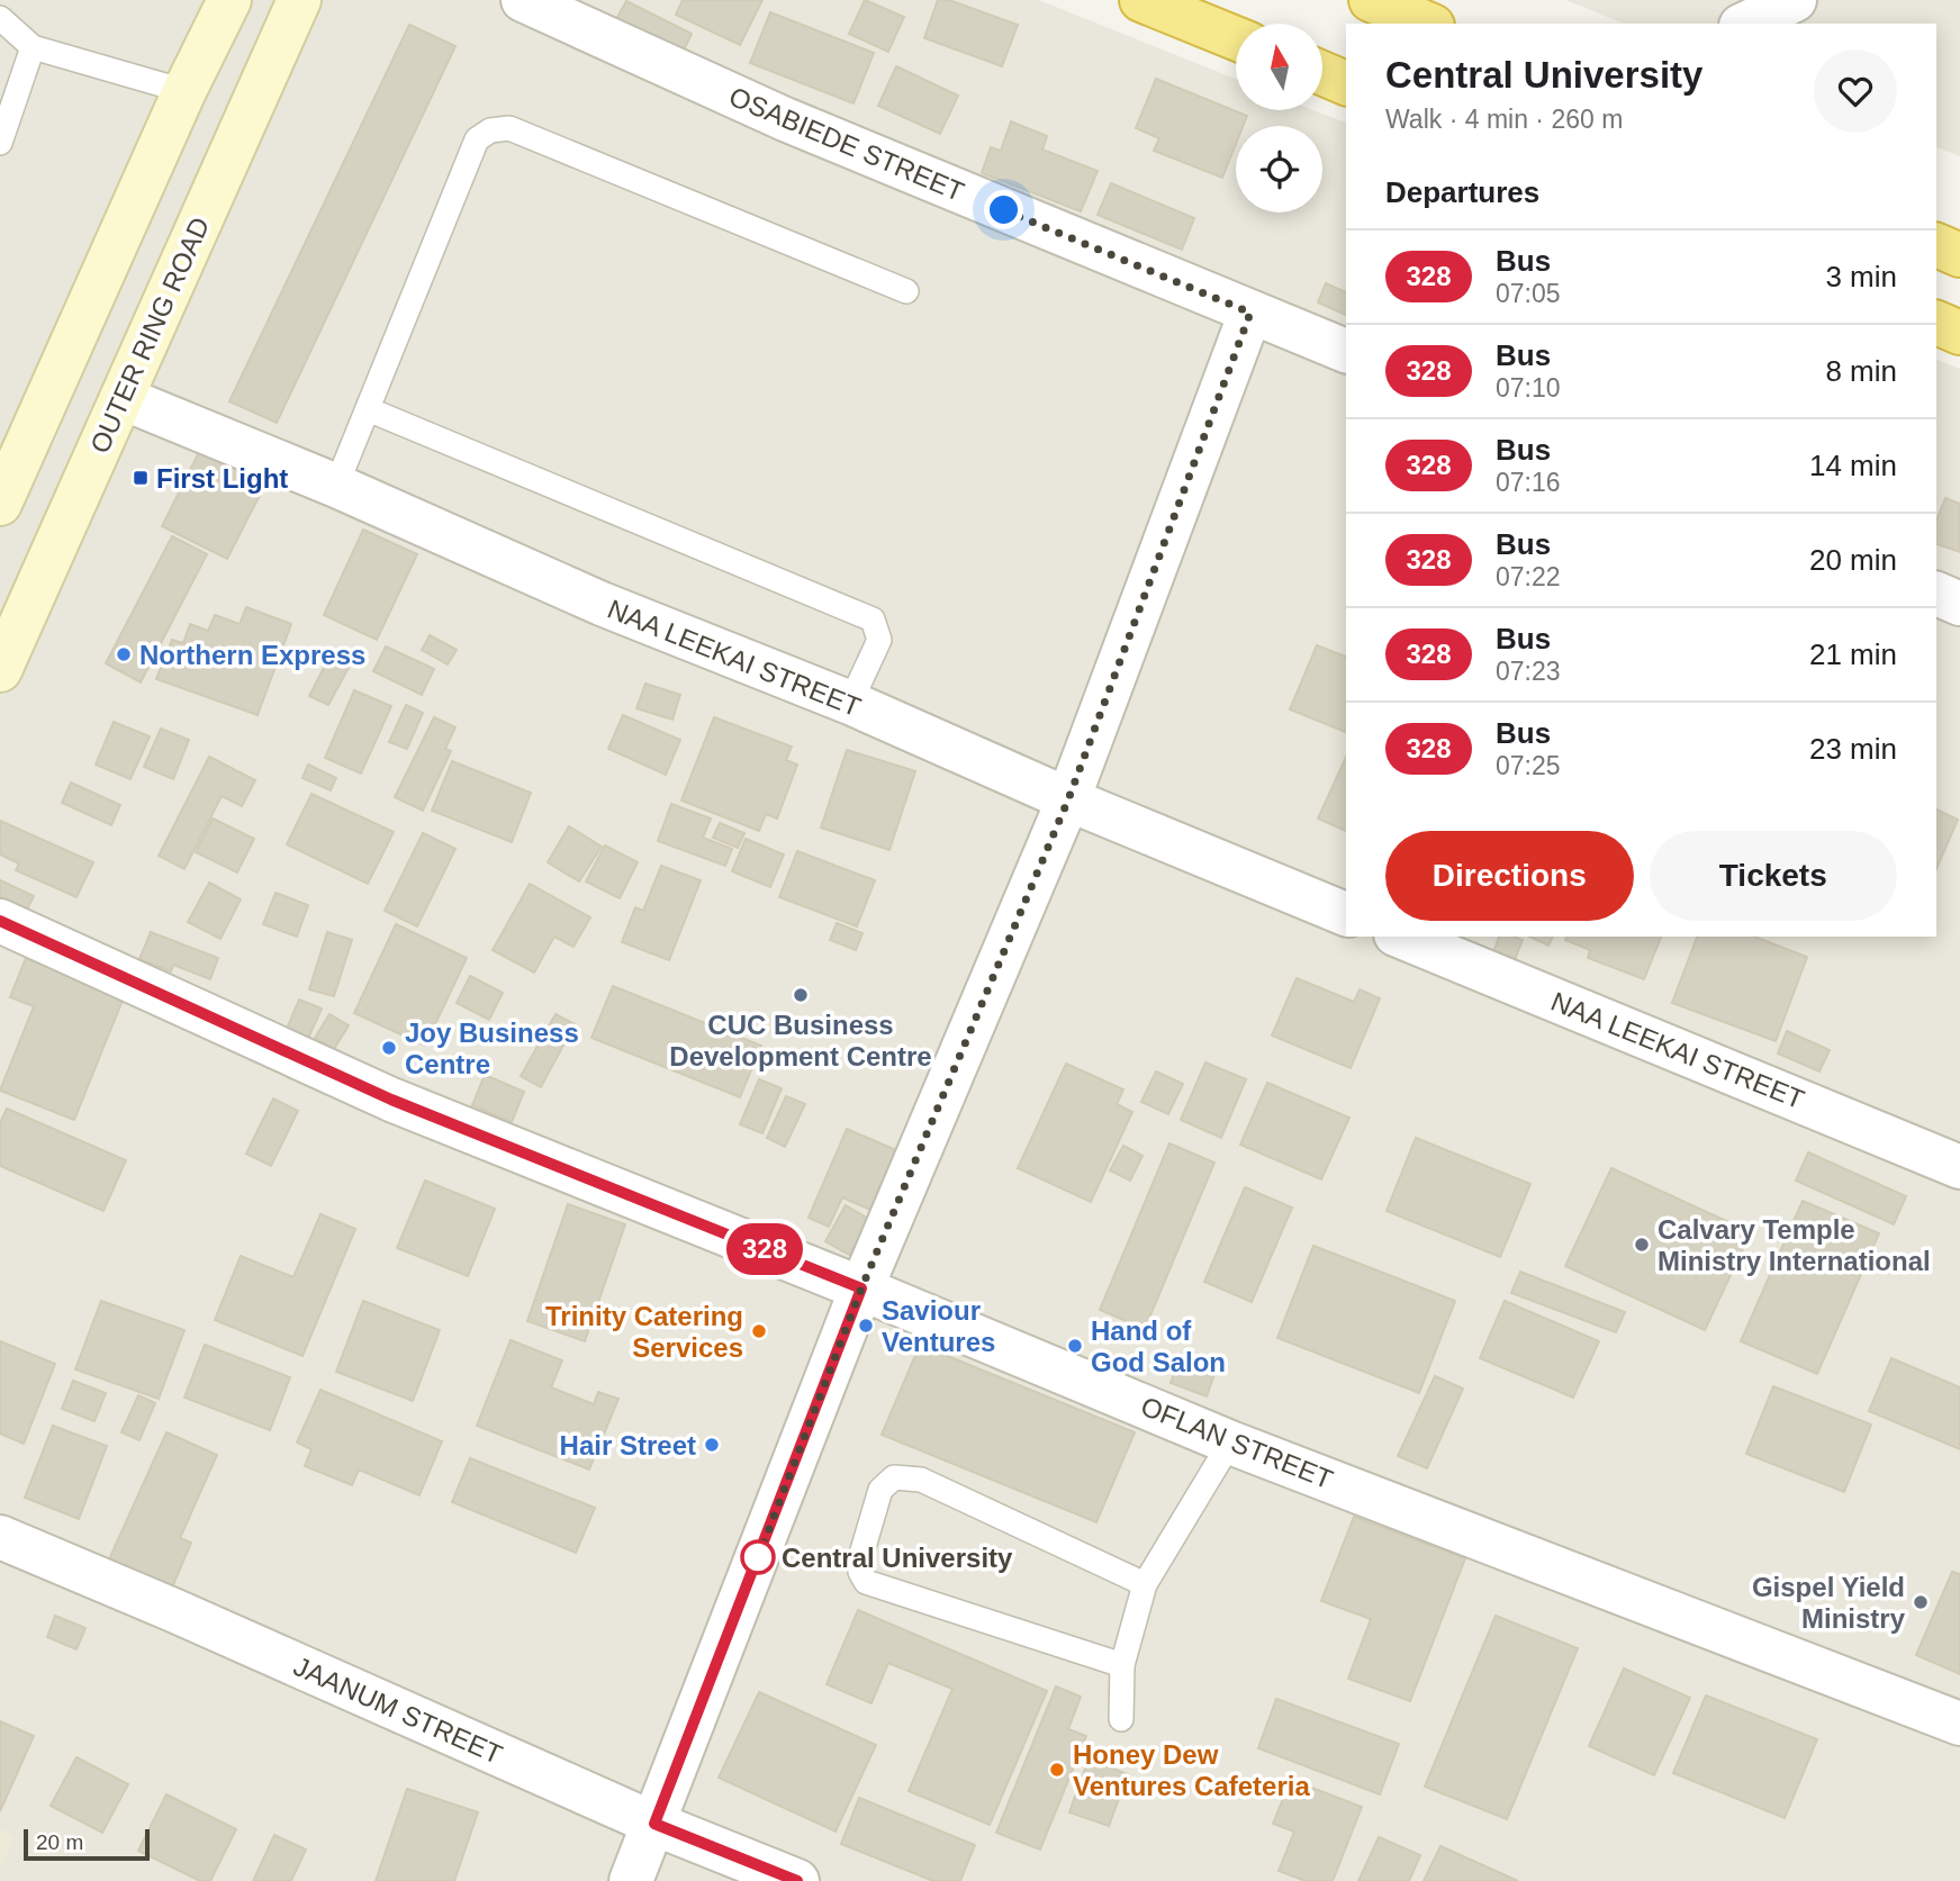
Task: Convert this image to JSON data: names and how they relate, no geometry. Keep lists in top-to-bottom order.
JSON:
{
  "streets": {
    "main road": ["OUTER RING ROAD"],
    "street": [
      "OSABIEDE STREET",
      "NAA LEEKAI STREET",
      "OFLAN STREET",
      "JAANUM STREET"
    ]
  },
  "crossings": [
    ["OUTER RING ROAD", "NAA LEEKAI STREET"]
  ],
  "places": {
    "transit": ["First Light"],
    "other": [
      "Northern Express",
      "CUC Business Development Centre",
      "Joy Business Centre",
      "Calvary Temple Ministry International",
      "Saviour Ventures",
      "Trinity Catering Services",
      "Hand of God Salon",
      "Hair Street",
      "Central University",
      "Gispel Yield Ministry",
      "Honey Dew Ventures Cafeteria"
    ]
  },
  "lines": ["bus line 328"],
  "scale_bar": "20 m",
  "north": "top",
  "page": {
    "on_map": "328",
    "heading": [
      ["Central University", "Walk · 4 min · 260 m"],
      "Departures"
    ],
    "list": [
      {
        "mark": "328",
        "name": "Bus",
        "note": "07:05",
        "value": "3 min"
      },
      {
        "mark": "328",
        "name": "Bus",
        "note": "07:10",
        "value": "8 min"
      },
      {
        "mark": "328",
        "name": "Bus",
        "note": "07:16",
        "value": "14 min"
      },
      {
        "mark": "328",
        "name": "Bus",
        "note": "07:22",
        "value": "20 min"
      },
      {
        "mark": "328",
        "name": "Bus",
        "note": "07:23",
        "value": "21 min"
      },
      {
        "mark": "328",
        "name": "Bus",
        "note": "07:25",
        "value": "23 min"
      }
    ],
    "buttons": ["Directions", "Tickets"],
    "scale": "20 m"
  }
}
